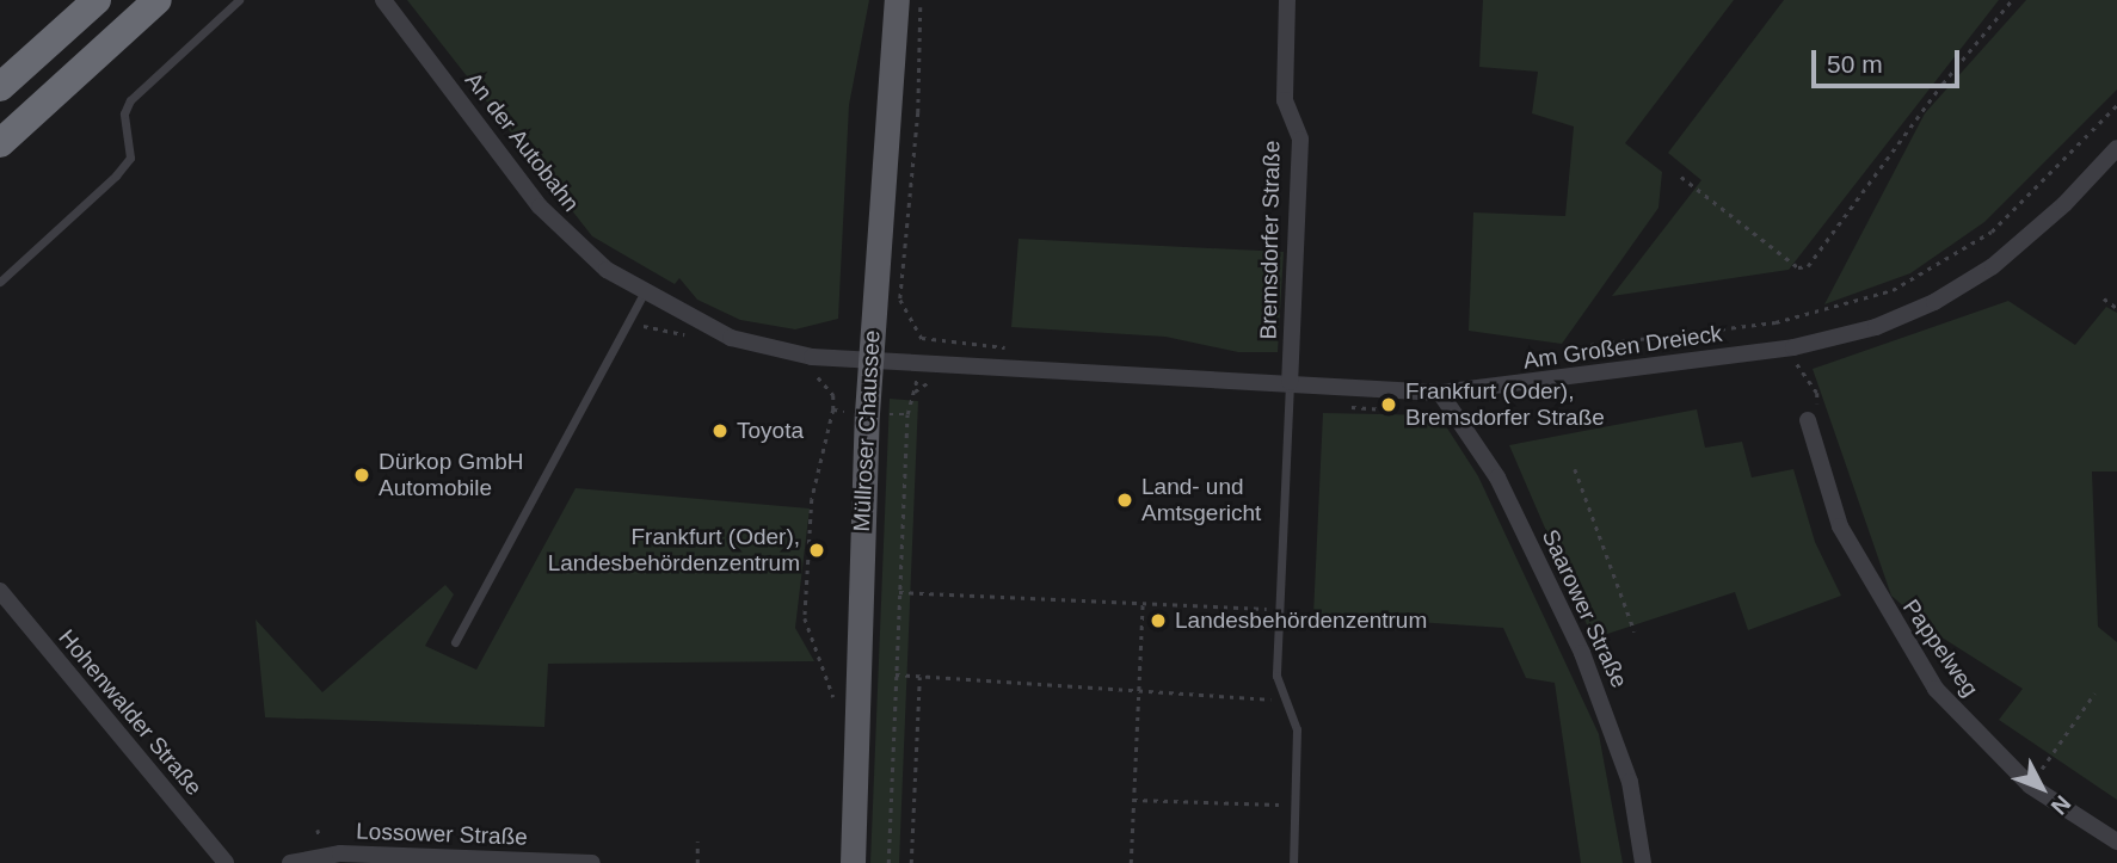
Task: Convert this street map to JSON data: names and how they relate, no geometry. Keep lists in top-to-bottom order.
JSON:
{
  "streets": {
    "main road": ["Müllroser Chaussee"],
    "street": [
      "An der Autobahn",
      "Bremsdorfer Straße",
      "Am Großen Dreieck",
      "Saarower Straße",
      "Pappelweg",
      "Hohenwalder Straße",
      "Lossower Straße"
    ]
  },
  "crossings": [
    ["An der Autobahn", "Am Großen Dreieck"],
    ["An der Autobahn", "Müllroser Chaussee"],
    ["Bremsdorfer Straße", "Am Großen Dreieck"],
    ["Am Großen Dreieck", "Müllroser Chaussee"],
    ["Am Großen Dreieck", "Saarower Straße"]
  ],
  "places": [
    "Frankfurt (Oder), Bremsdorfer Straße",
    "Toyota",
    "Dürkop GmbH Automobile",
    "Land- und Amtsgericht",
    "Frankfurt (Oder), Landesbehördenzentrum",
    "Landesbehördenzentrum"
  ],
  "scale_bar": "50 m",
  "north": "bottom right"
}
